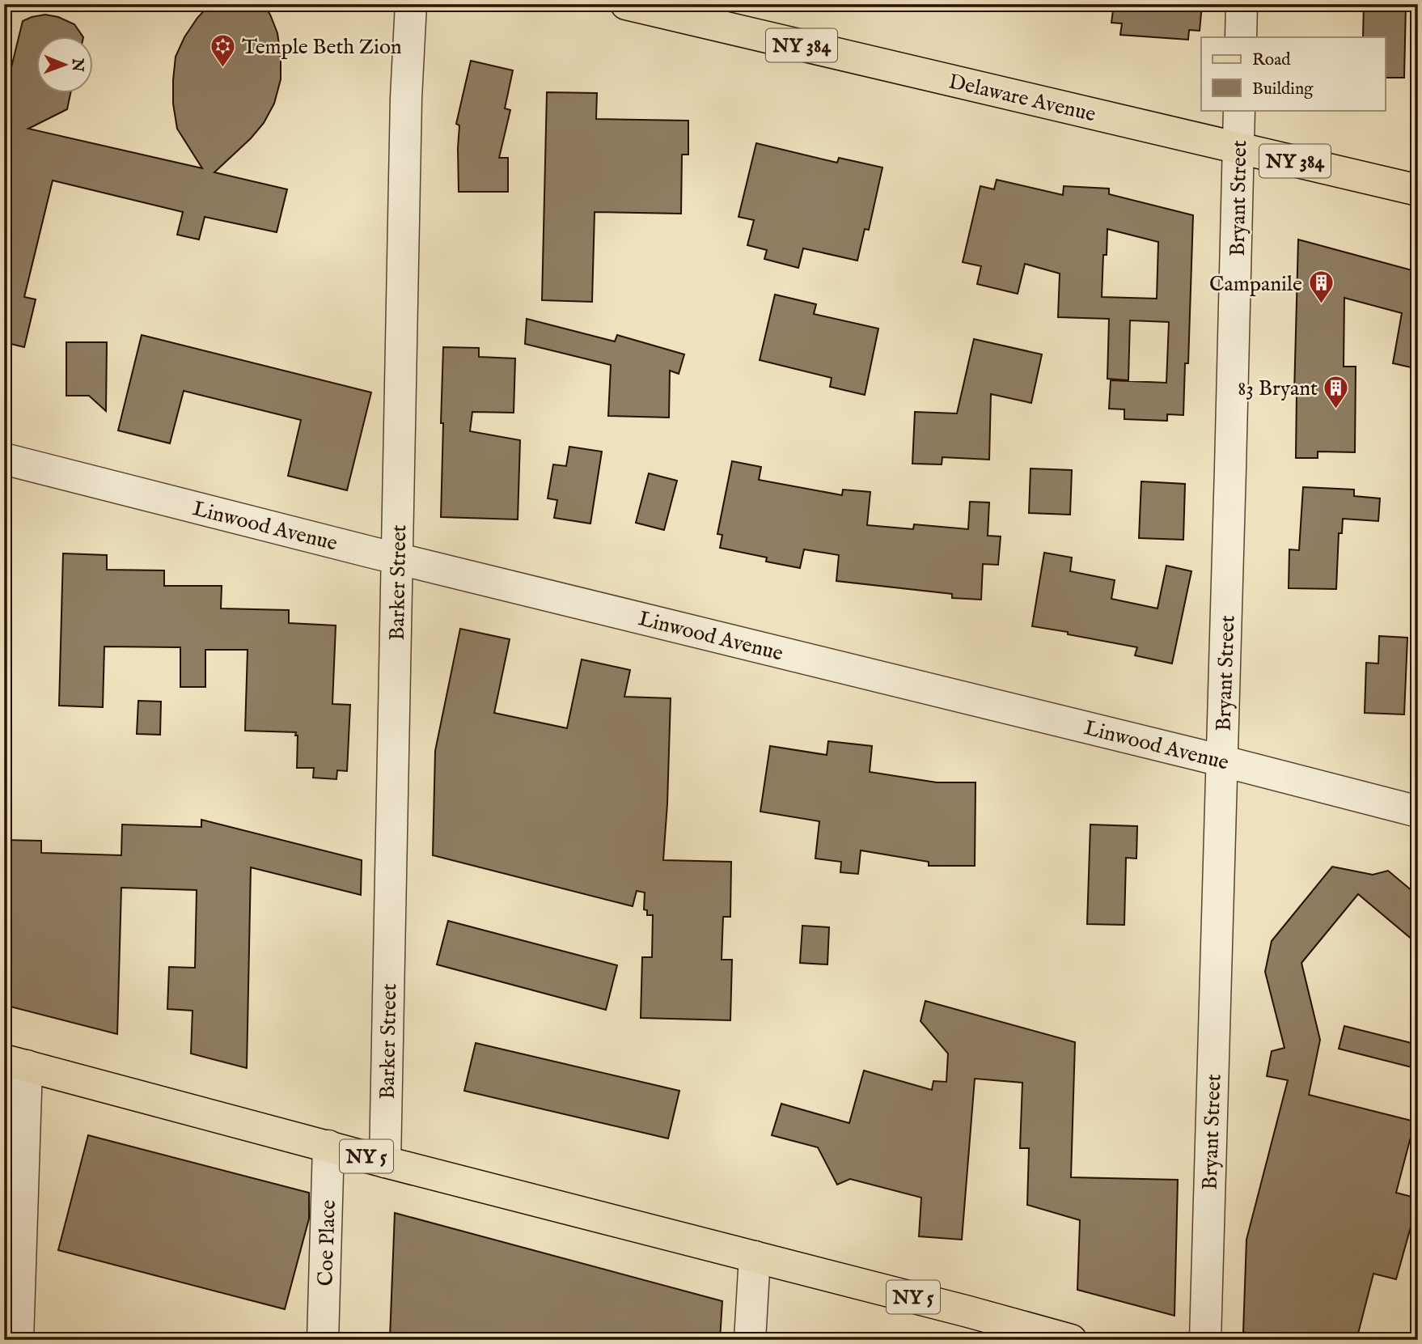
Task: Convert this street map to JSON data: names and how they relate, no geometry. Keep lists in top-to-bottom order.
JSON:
{
  "streets": {
    "main road": ["NY 384", "Delaware Avenue", "NY 5"],
    "street": [
      "Bryant Street",
      "Linwood Avenue",
      "Barker Street",
      "Coe Place"
    ]
  },
  "crossings": [
    ["Delaware Avenue", "Bryant Street"],
    ["Bryant Street", "Linwood Avenue"],
    ["Linwood Avenue", "Barker Street"],
    ["Barker Street", "NY 5"],
    ["NY 5", "Coe Place"]
  ],
  "places": {
    "synagogue": ["Temple Beth Zion"],
    "building": ["Campanile", "83 Bryant"]
  },
  "legend": ["Road", "Building"],
  "north": "right"
}
